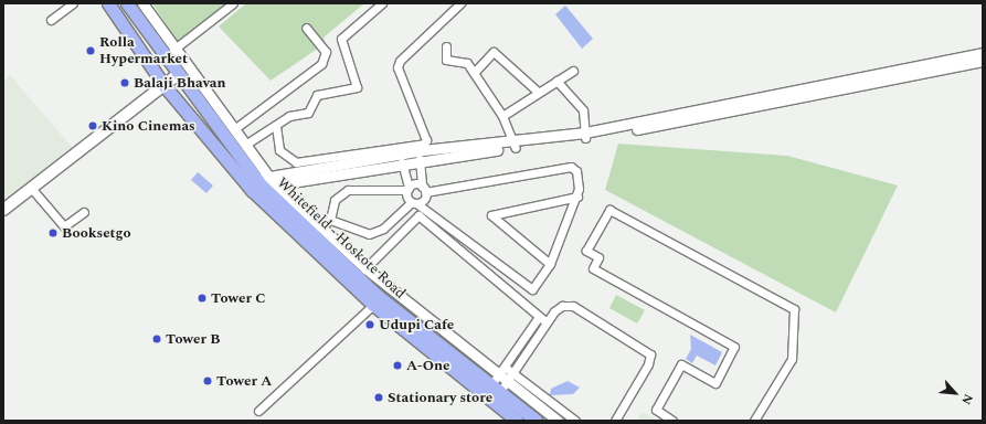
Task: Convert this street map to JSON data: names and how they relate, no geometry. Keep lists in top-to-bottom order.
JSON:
{
  "streets": {
    "main road": ["Whitefield - Hoskote Road"]
  },
  "places": [
    "Rolla Hypermarket",
    "Balaji Bhavan",
    "Kino Cinemas",
    "Booksetgo",
    "Tower C",
    "Udupi Cafe",
    "Tower B",
    "A-One",
    "Tower A",
    "Stationary store"
  ],
  "north": "bottom right"
}
